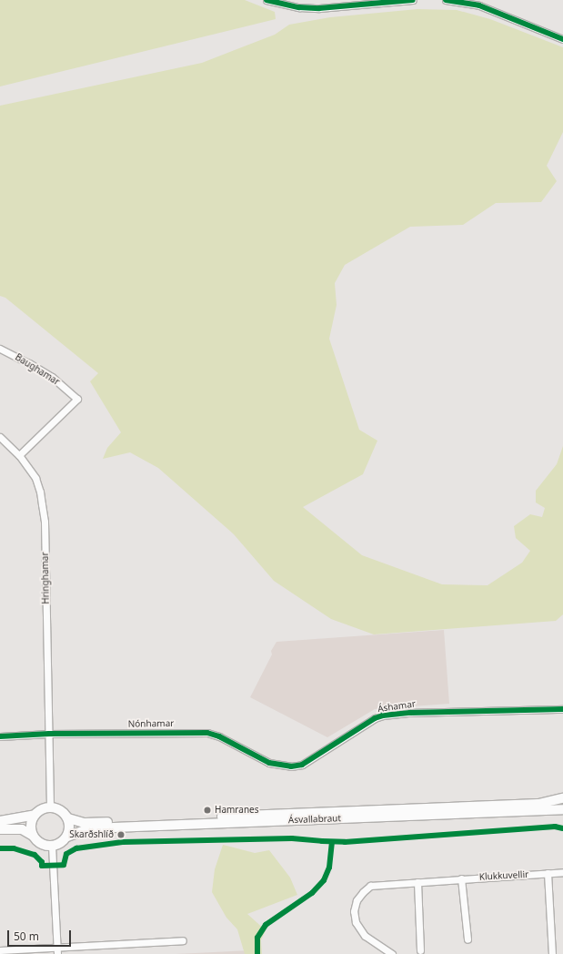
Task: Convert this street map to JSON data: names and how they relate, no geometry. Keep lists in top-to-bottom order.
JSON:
{
  "streets": {
    "main road": ["Ásvallabraut"],
    "street": [
      "Baughamar",
      "Hringhamar",
      "Áshamar",
      "Nónhamar",
      "Klukkuvellir"
    ]
  },
  "crossings": [
    ["Baughamar", "Hringhamar"],
    ["Hringhamar", "Nónhamar"],
    ["Hringhamar", "Ásvallabraut"],
    ["Áshamar", "Nónhamar"]
  ],
  "places": ["Hamranes", "Skarðshlíð"],
  "scale_bar": "50 m"
}
